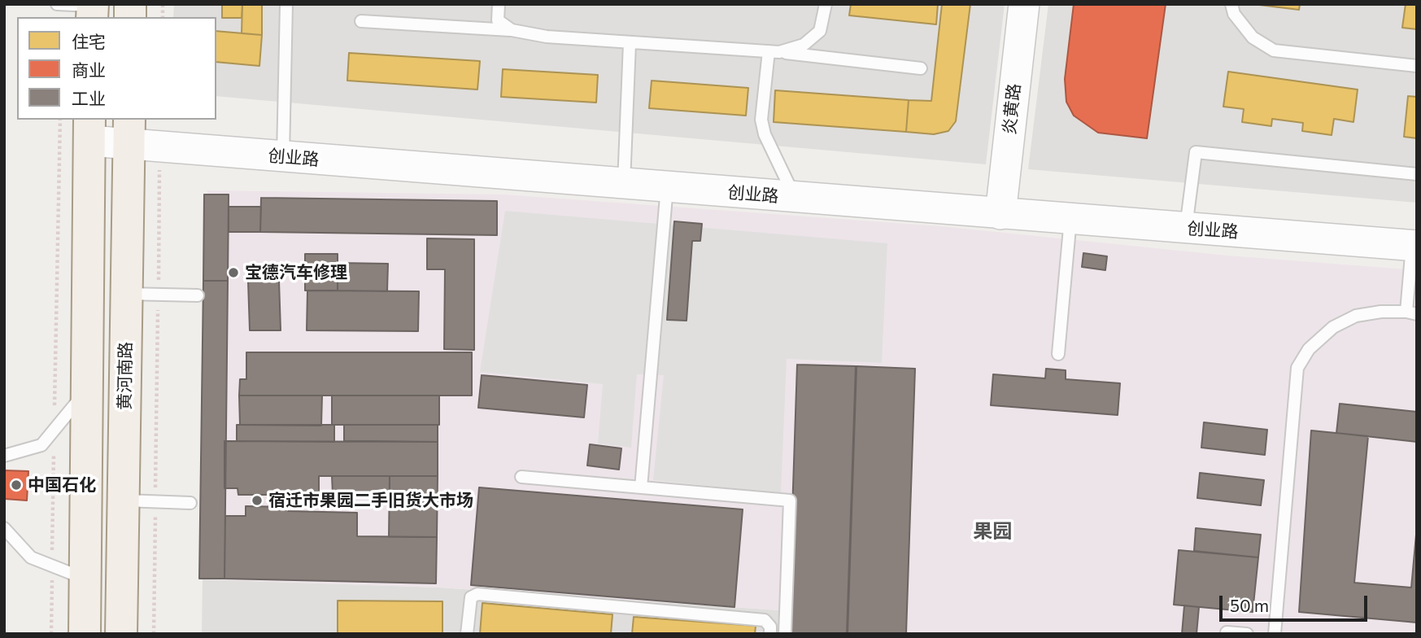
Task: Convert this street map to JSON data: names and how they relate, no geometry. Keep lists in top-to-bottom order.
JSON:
{
  "streets": {
    "main road": ["黄河南路"],
    "street": ["炎黄路", "创业路"]
  },
  "crossings": [
    ["炎黄路", "创业路"],
    ["创业路", "黄河南路"]
  ],
  "districts": ["果园"],
  "places": ["宝德汽车修理", "中国石化", "宿迁市果园二手旧货大市场"],
  "legend": ["住宅", "商业", "工业"],
  "scale_bar": "50 m"
}
